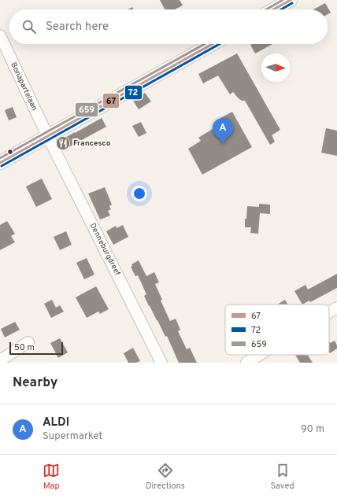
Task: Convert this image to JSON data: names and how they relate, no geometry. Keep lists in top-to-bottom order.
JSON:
{
  "streets": {
    "street": ["Bonapartelaan", "Denneburgdreef"]
  },
  "crossings": [
    ["Bonapartelaan", "Denneburgdreef"]
  ],
  "places": {
    "restaurant": ["Francesco"]
  },
  "lines": ["transit line 67", "transit line 659", "transit line 72"],
  "legend": ["67", "72", "659"],
  "scale_bar": "50 m",
  "north": "right",
  "page": {
    "search": "Search here",
    "pins": "A",
    "scale": "50 m",
    "heading": "Nearby",
    "list": [
      {
        "mark": "A",
        "name": "ALDI",
        "note": "Supermarket",
        "value": "90 m"
      }
    ],
    "nav": ["Map", "Directions", "Saved"]
  }
}
